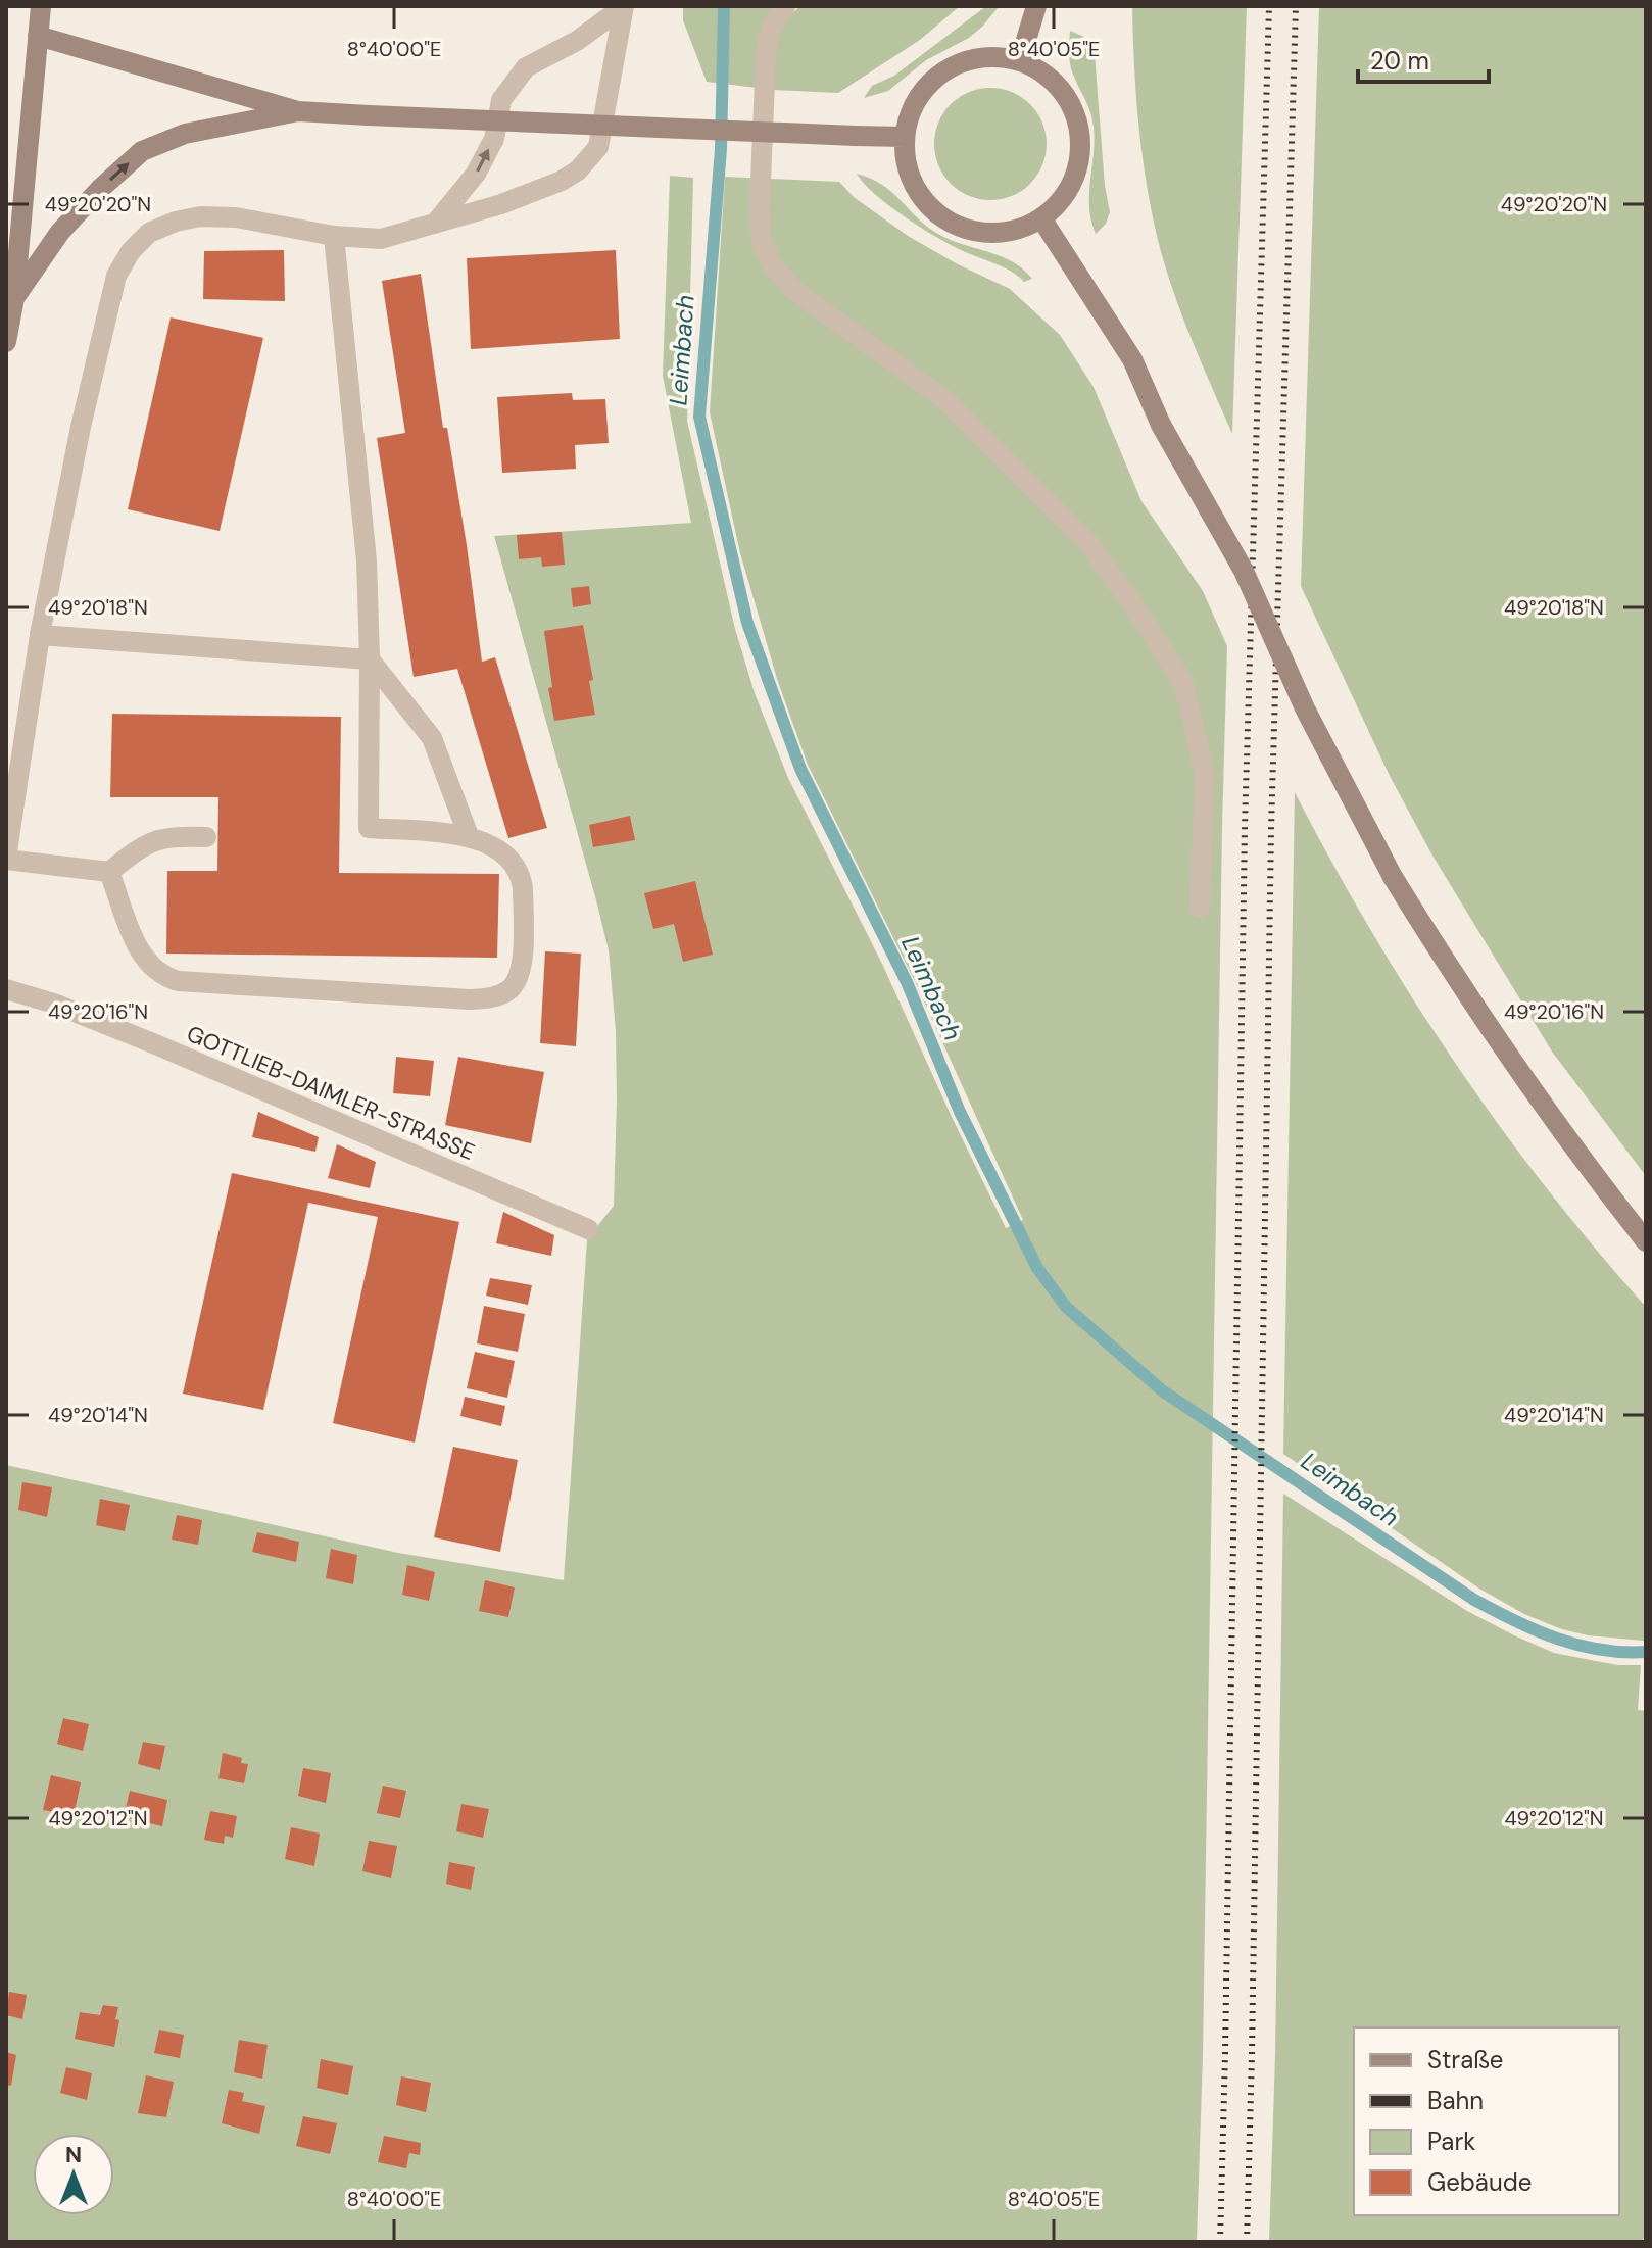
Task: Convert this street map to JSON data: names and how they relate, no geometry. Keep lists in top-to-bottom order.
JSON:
{
  "streets": {
    "street": ["GOTTLIEB-DAIMLER-STRASSE"]
  },
  "water": ["Leimbach"],
  "legend": [
    "Straße",
    "Bahn",
    "Park",
    "Gebäude"
  ],
  "scale_bar": "20 m",
  "north": "top",
  "coordinates": [
    "8°40'00\"E",
    "8°40'05\"E",
    "49°20'20\"N",
    "49°20'18\"N",
    "49°20'16\"N",
    "49°20'14\"N",
    "49°20'12\"N"
  ]
}
